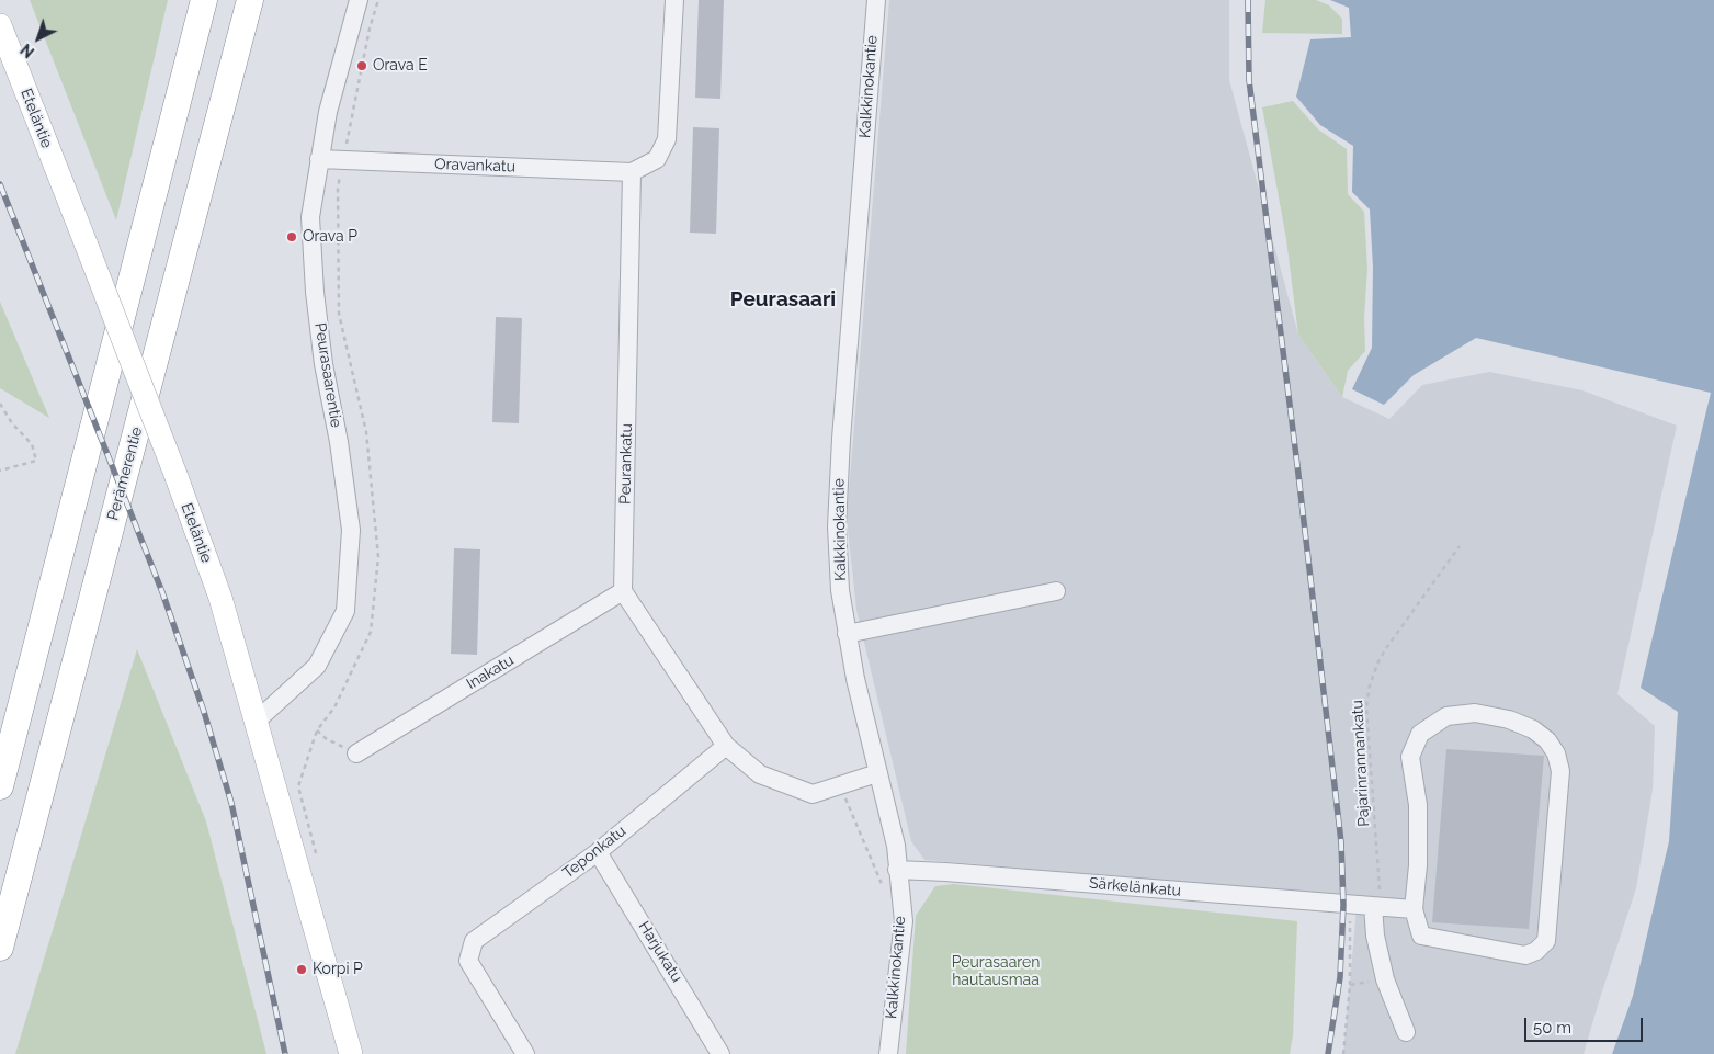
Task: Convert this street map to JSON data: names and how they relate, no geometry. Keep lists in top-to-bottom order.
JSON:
{
  "streets": {
    "highway": ["Perämerentie"],
    "main road": ["Eteläntie"],
    "street": [
      "Kalkkinokantie",
      "Oravankatu",
      "Peurasaarentie",
      "Peurankatu",
      "Inakatu",
      "Teponkatu",
      "Särkelänkatu",
      "Harjukatu"
    ],
    "path": ["Pajarinrannankatu"]
  },
  "crossings": [
    ["Kalkkinokantie", "Särkelänkatu"],
    ["Eteläntie", "Peurasaarentie"],
    ["Oravankatu", "Peurasaarentie"],
    ["Oravankatu", "Peurankatu"],
    ["Peurankatu", "Inakatu"],
    ["Pajarinrannankatu", "Särkelänkatu"],
    ["Teponkatu", "Harjukatu"]
  ],
  "districts": ["Peurasaari"],
  "parks": ["Peurasaaren hautausmaa"],
  "places": ["Orava E", "Orava P", "Korpi P"],
  "scale_bar": "50 m",
  "north": "bottom left"
}
